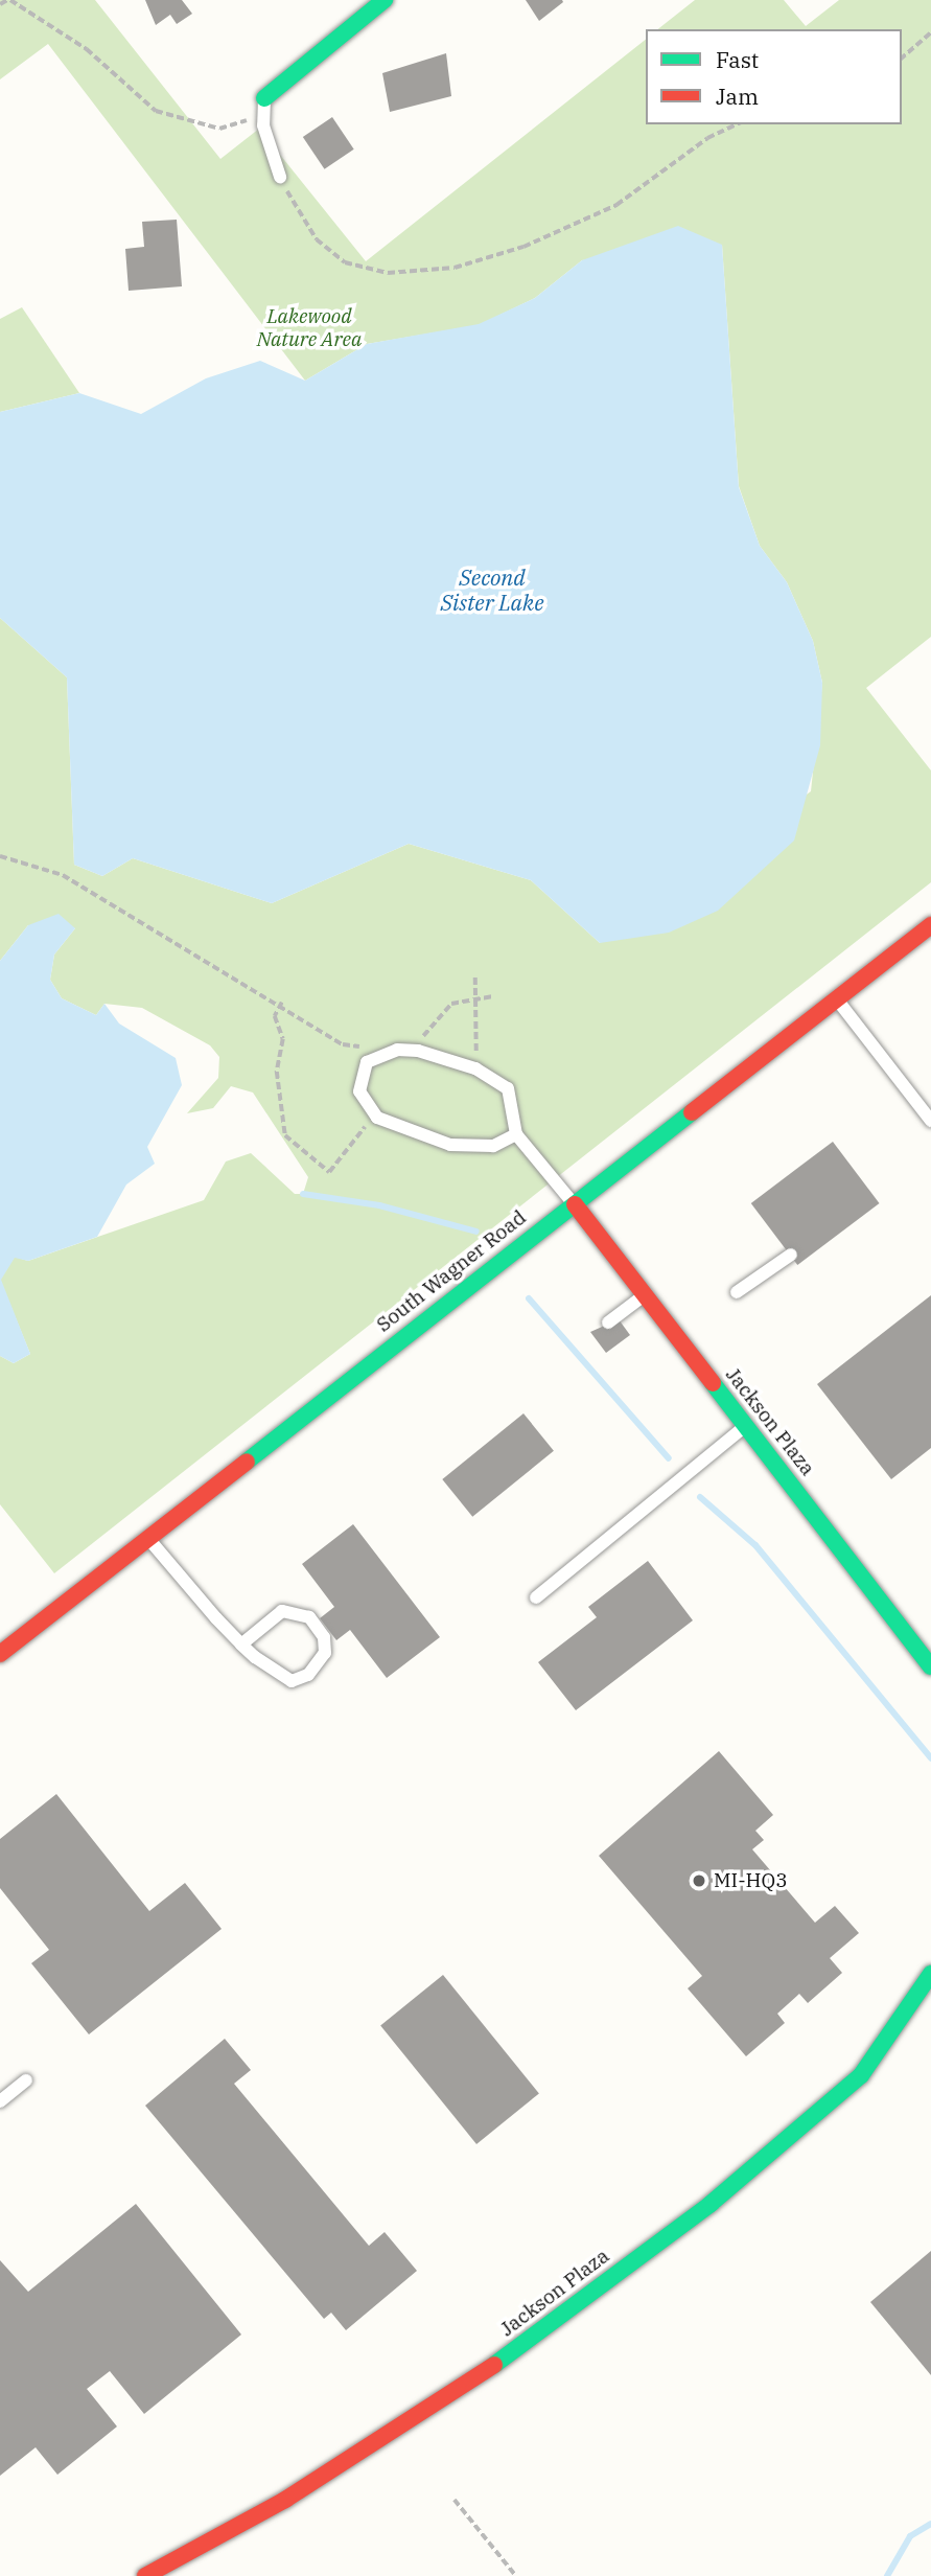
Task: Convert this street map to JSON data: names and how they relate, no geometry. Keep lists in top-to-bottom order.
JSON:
{
  "streets": {
    "street": ["South Wagner Road", "Jackson Plaza"]
  },
  "crossings": [
    ["South Wagner Road", "Jackson Plaza"]
  ],
  "water": ["Second Sister Lake"],
  "parks": ["Lakewood Nature Area"],
  "places": ["MI-HQ3"],
  "legend": ["Fast", "Jam"]
}
